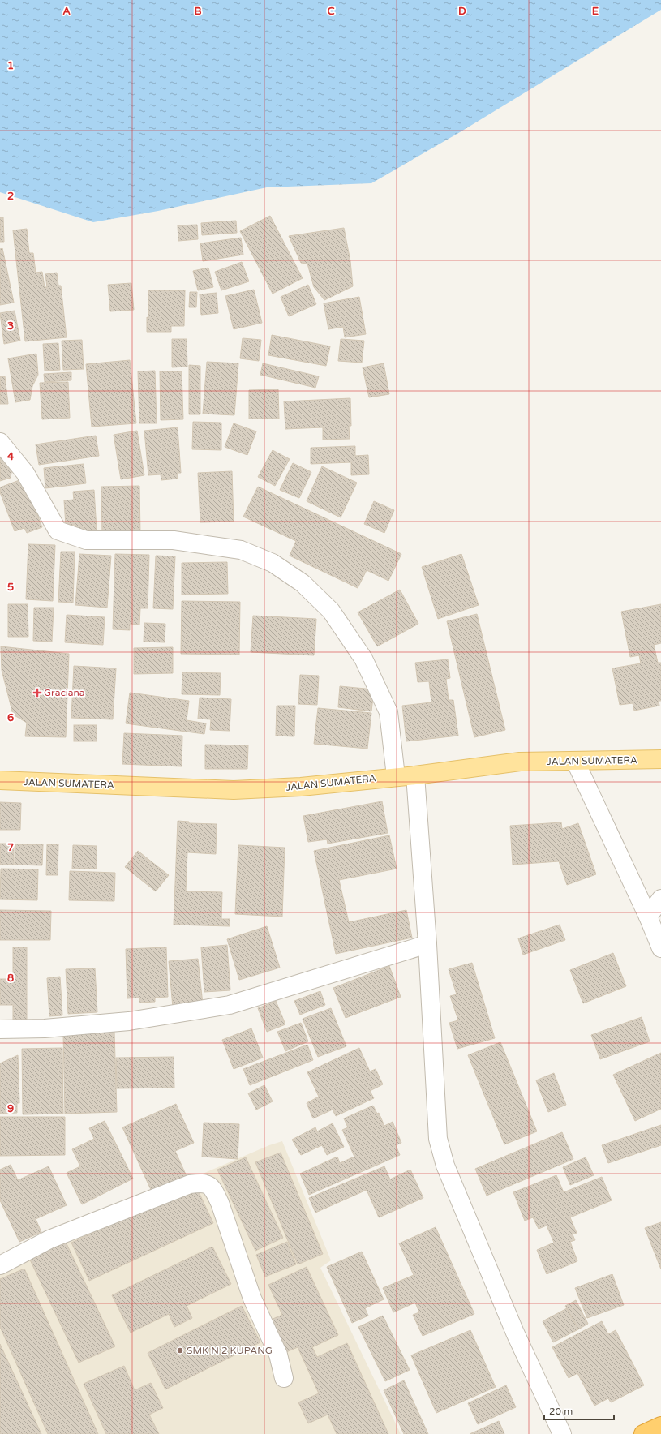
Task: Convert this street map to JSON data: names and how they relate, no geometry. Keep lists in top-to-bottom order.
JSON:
{
  "streets": {
    "main road": ["JALAN SUMATERA"]
  },
  "places": {
    "health": ["Graciana"],
    "other": ["SMK N 2 KUPANG"]
  },
  "scale_bar": "20 m",
  "grid": {
    "columns": [
      "A",
      "B",
      "C",
      "D",
      "E"
    ],
    "rows": [
      "1",
      "2",
      "3",
      "4",
      "5",
      "6",
      "7",
      "8",
      "9"
    ]
  }
}
